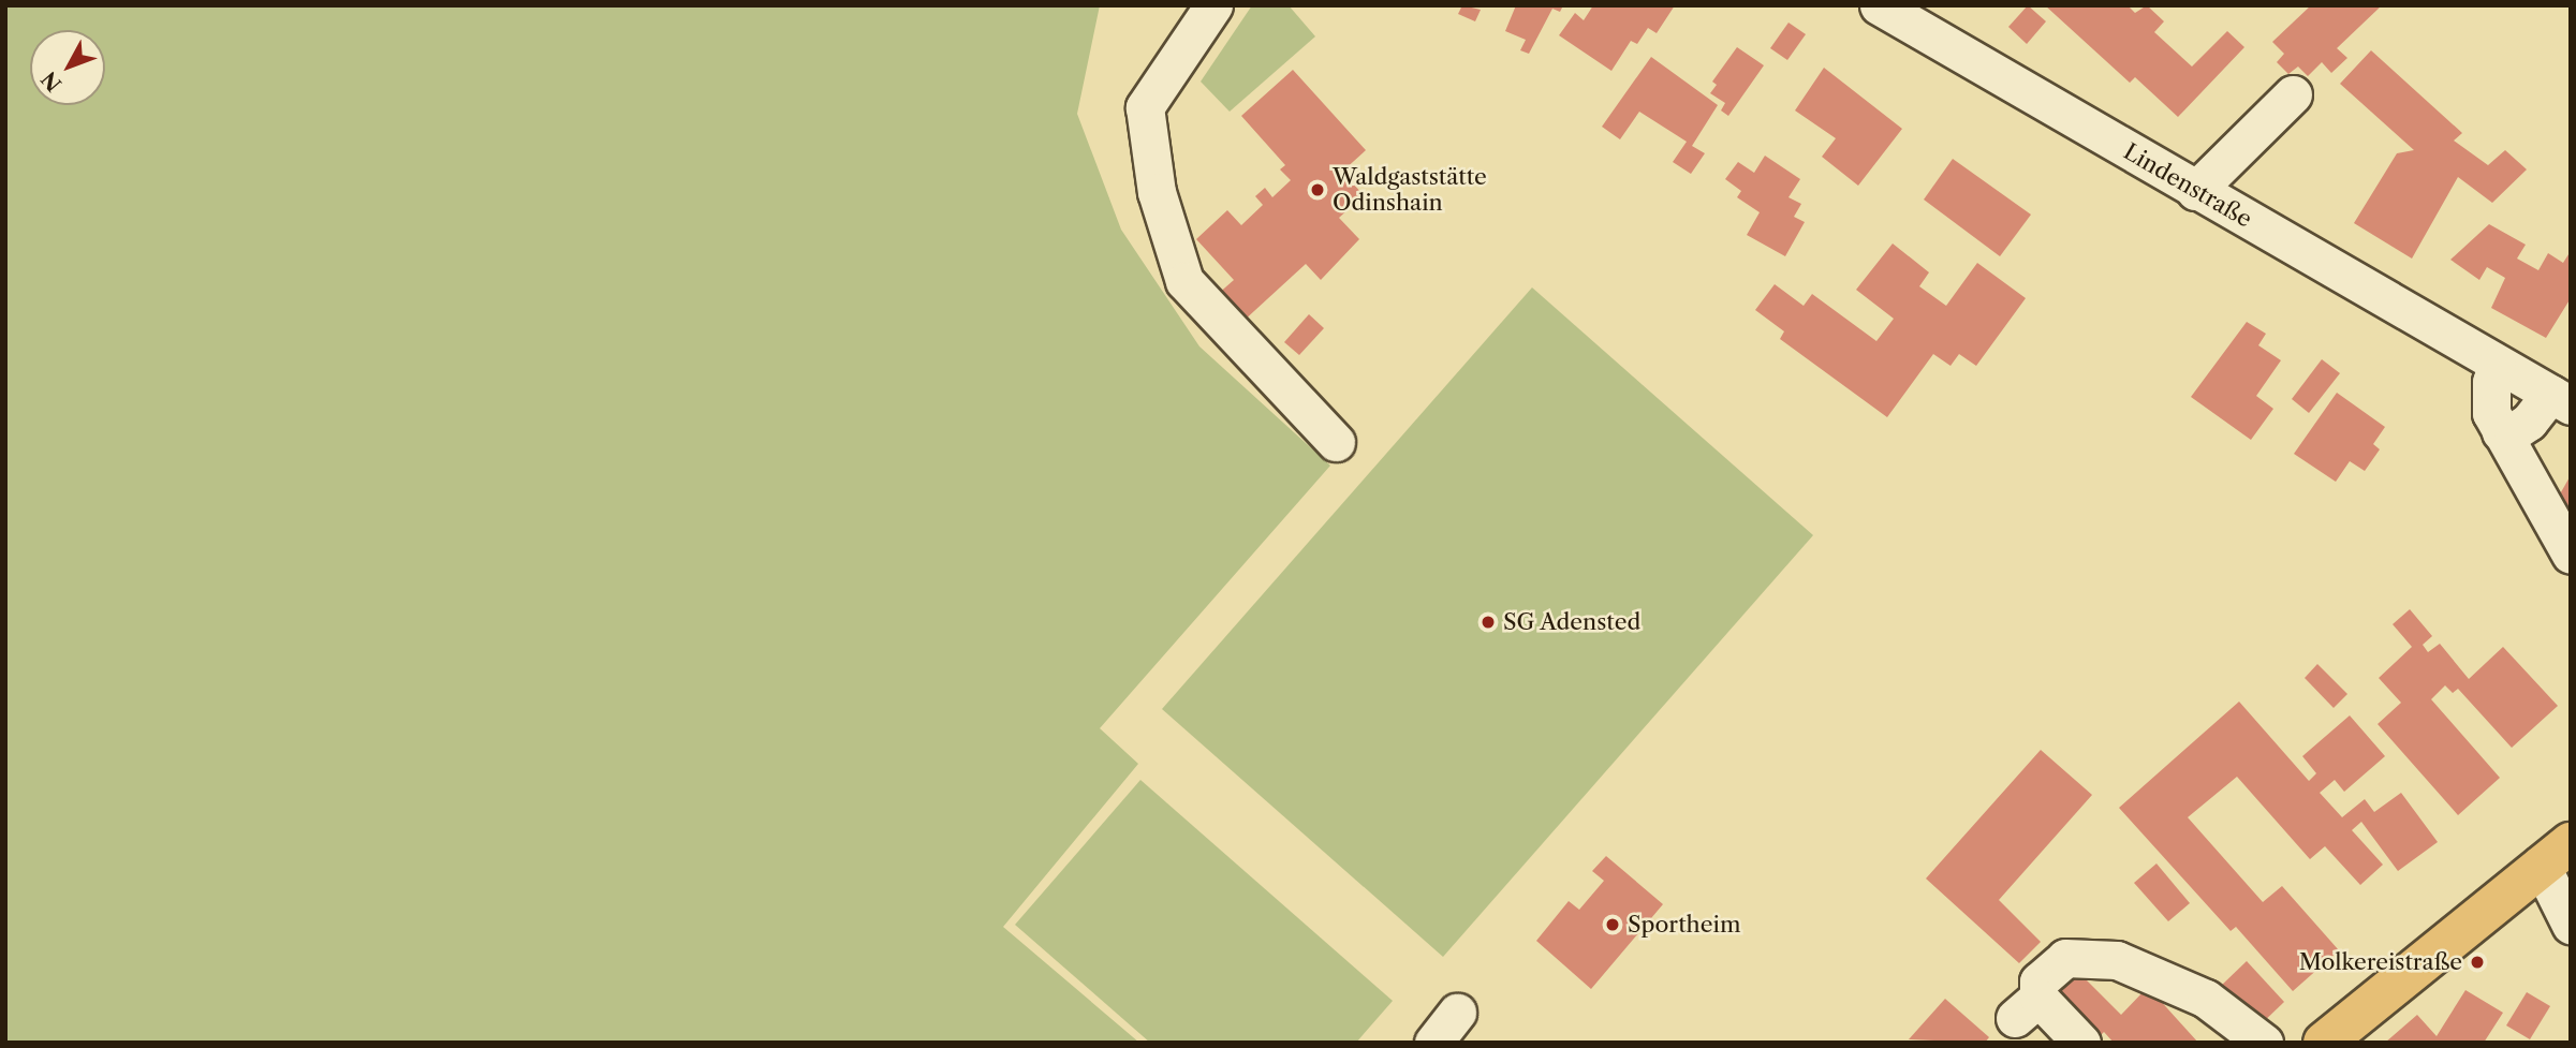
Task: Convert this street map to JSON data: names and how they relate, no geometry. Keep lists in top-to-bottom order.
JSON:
{
  "streets": {
    "street": ["Lindenstraße"]
  },
  "places": [
    "Waldgaststätte Odinshain",
    "SG Adensted",
    "Sportheim",
    "Molkereistraße"
  ],
  "north": "bottom left"
}
